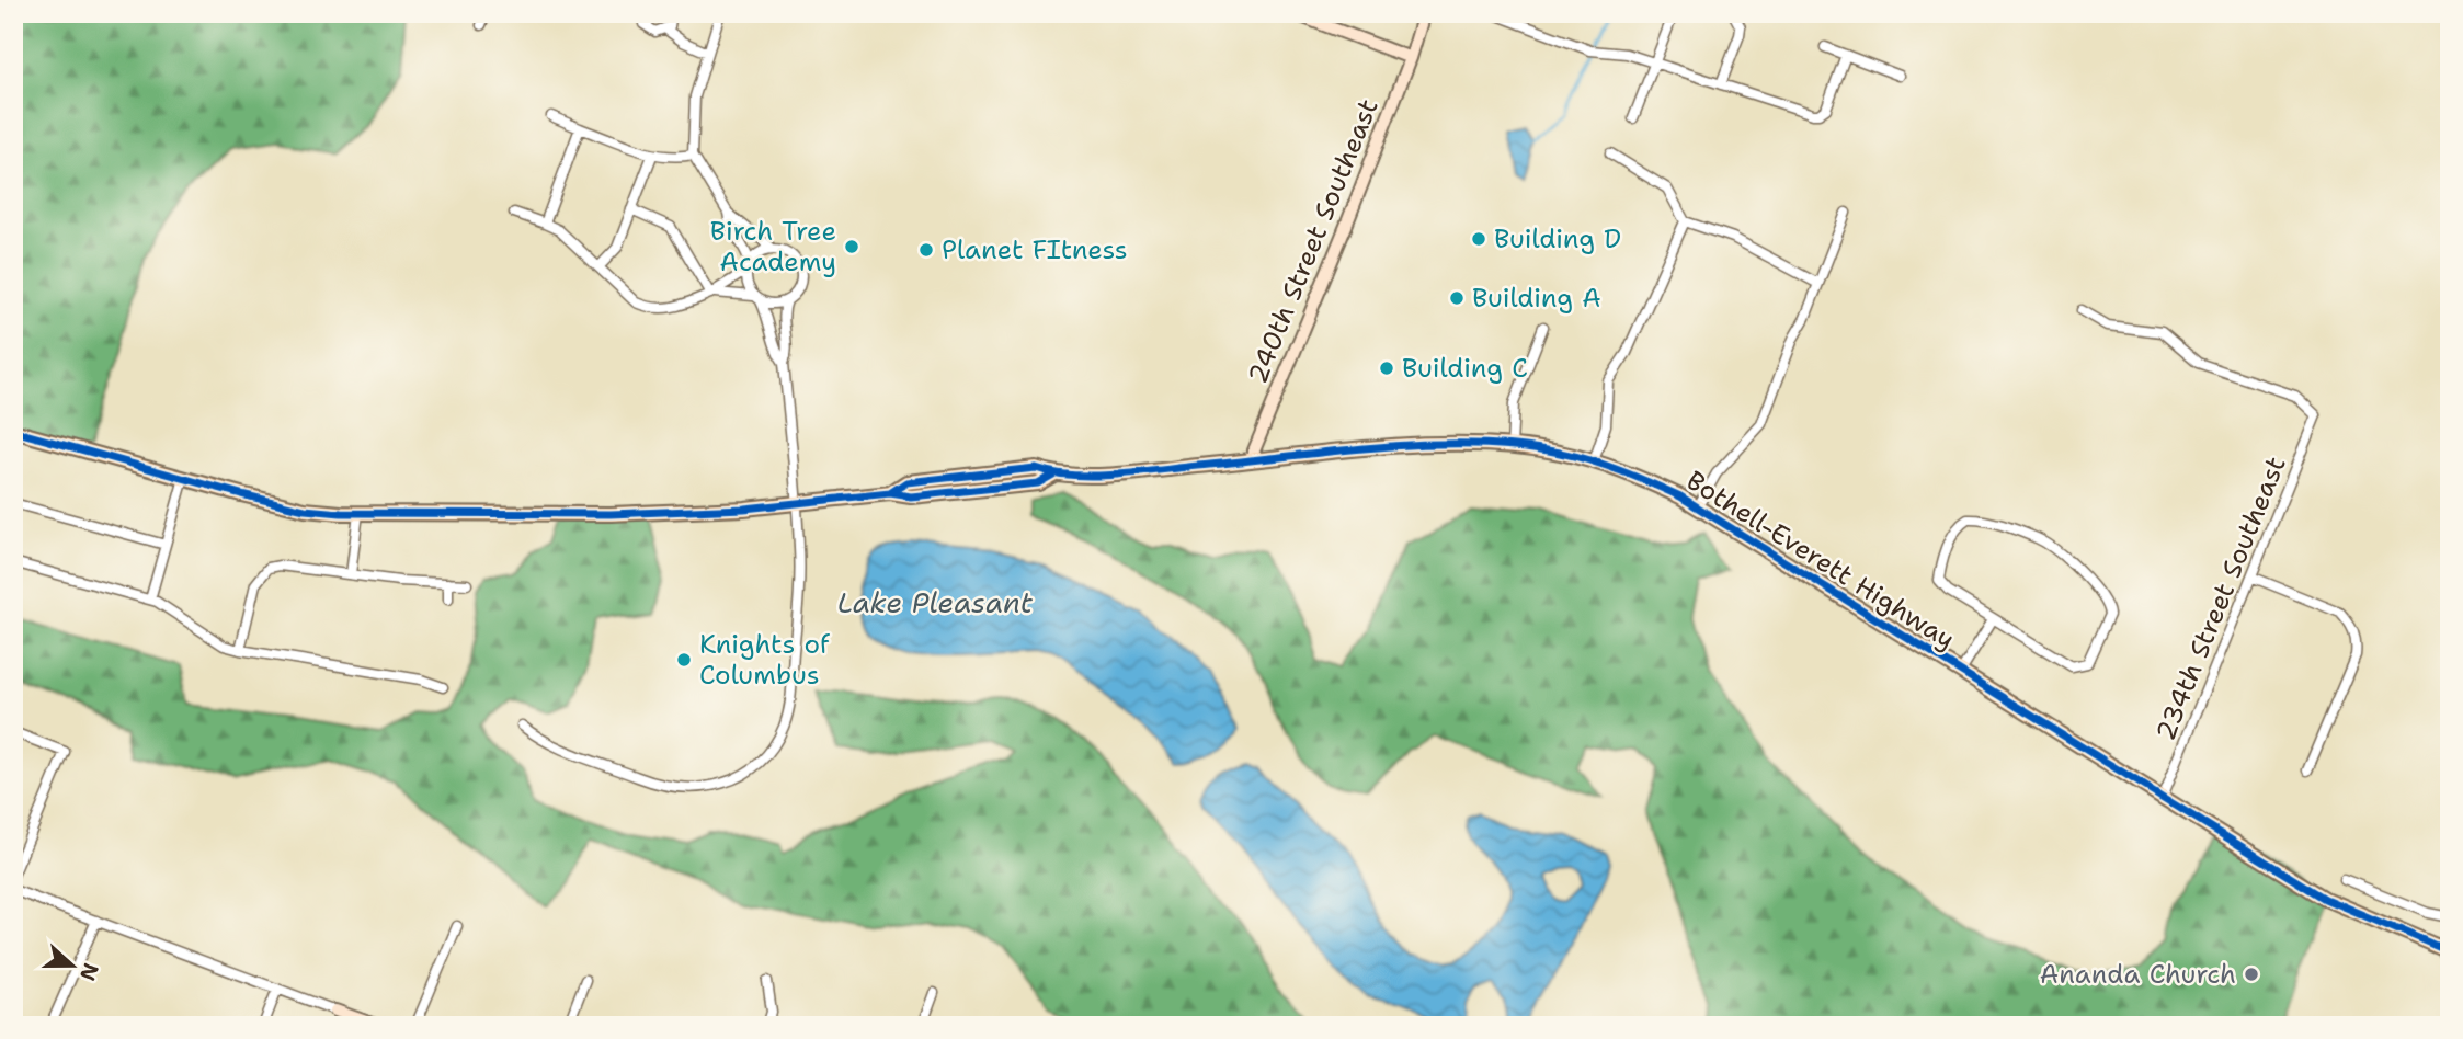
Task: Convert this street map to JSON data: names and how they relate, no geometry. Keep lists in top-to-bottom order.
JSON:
{
  "streets": {
    "main road": ["Bothell-Everett Highway"],
    "street": ["240th Street Southeast", "234th Street Southeast"]
  },
  "crossings": [
    ["240th Street Southeast", "Bothell-Everett Highway"],
    ["Bothell-Everett Highway", "234th Street Southeast"]
  ],
  "water": ["Lake Pleasant"],
  "places": [
    "Building D",
    "Birch Tree Academy",
    "Planet FItness",
    "Building A",
    "Building C",
    "Knights of Columbus",
    "Ananda Church"
  ],
  "north": "right"
}
